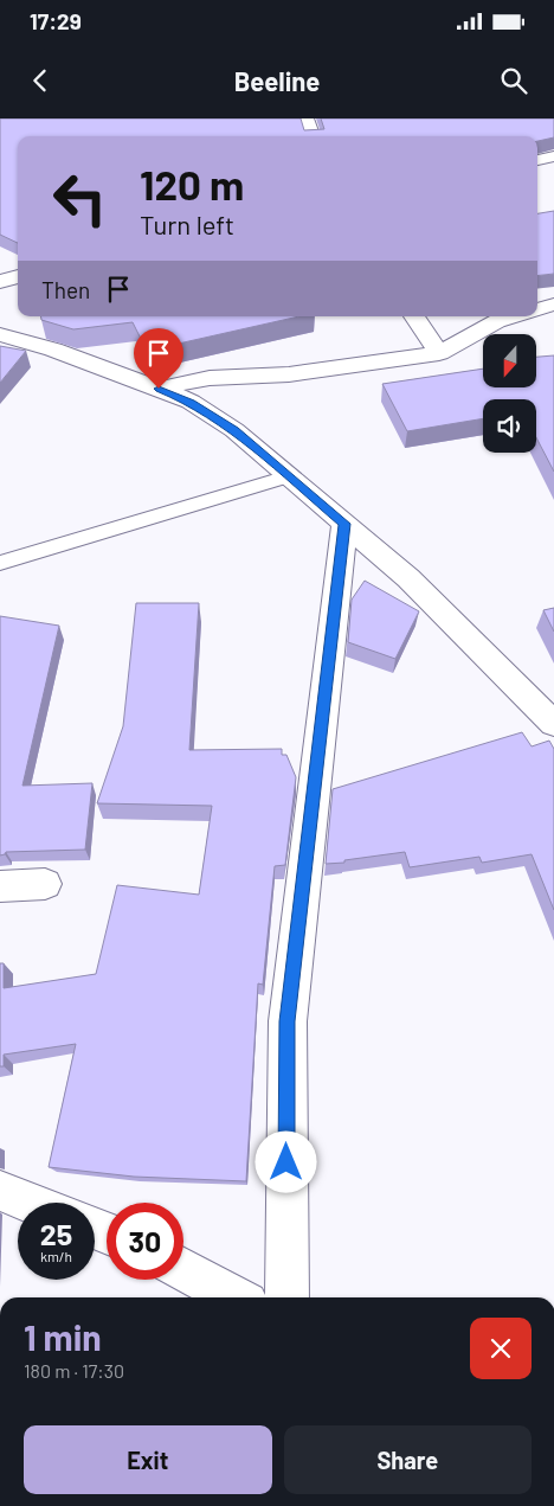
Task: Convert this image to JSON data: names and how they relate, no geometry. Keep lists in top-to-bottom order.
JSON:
{
  "north": "bottom",
  "page": {
    "status": "17:29",
    "header": "Beeline",
    "turn": ["120 m", "Turn left"],
    "then": "Then",
    "speed": "25 km/h",
    "limit": "30",
    "heading": ["1 min", "180 m · 17:30"],
    "buttons": ["Exit", "Share"]
  }
}
